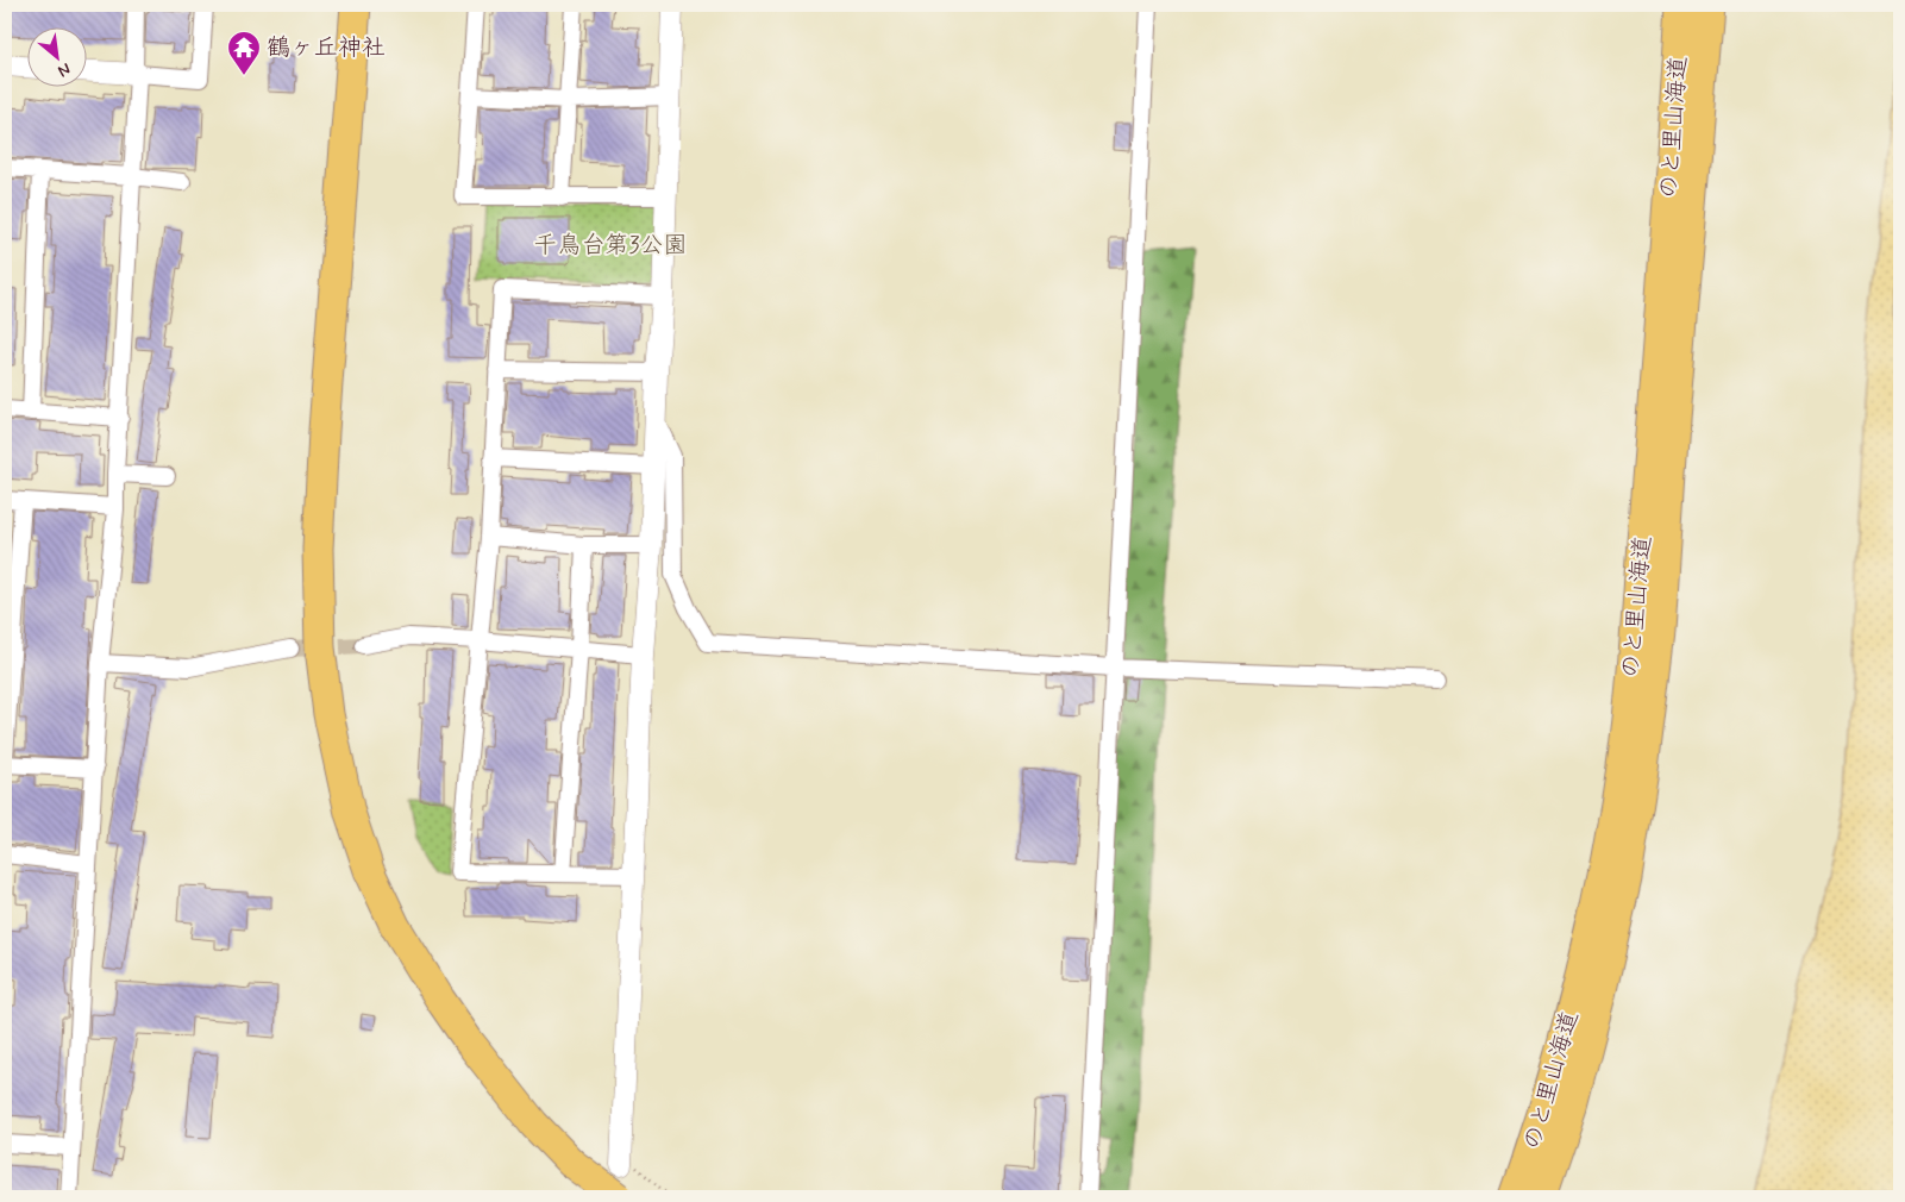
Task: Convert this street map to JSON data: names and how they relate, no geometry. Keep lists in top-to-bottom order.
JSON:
{
  "streets": {
    "highway": ["のと里山海道"]
  },
  "parks": ["千鳥台第3公園"],
  "places": {
    "temple": ["鶴ヶ丘神社"]
  },
  "north": "bottom right"
}
